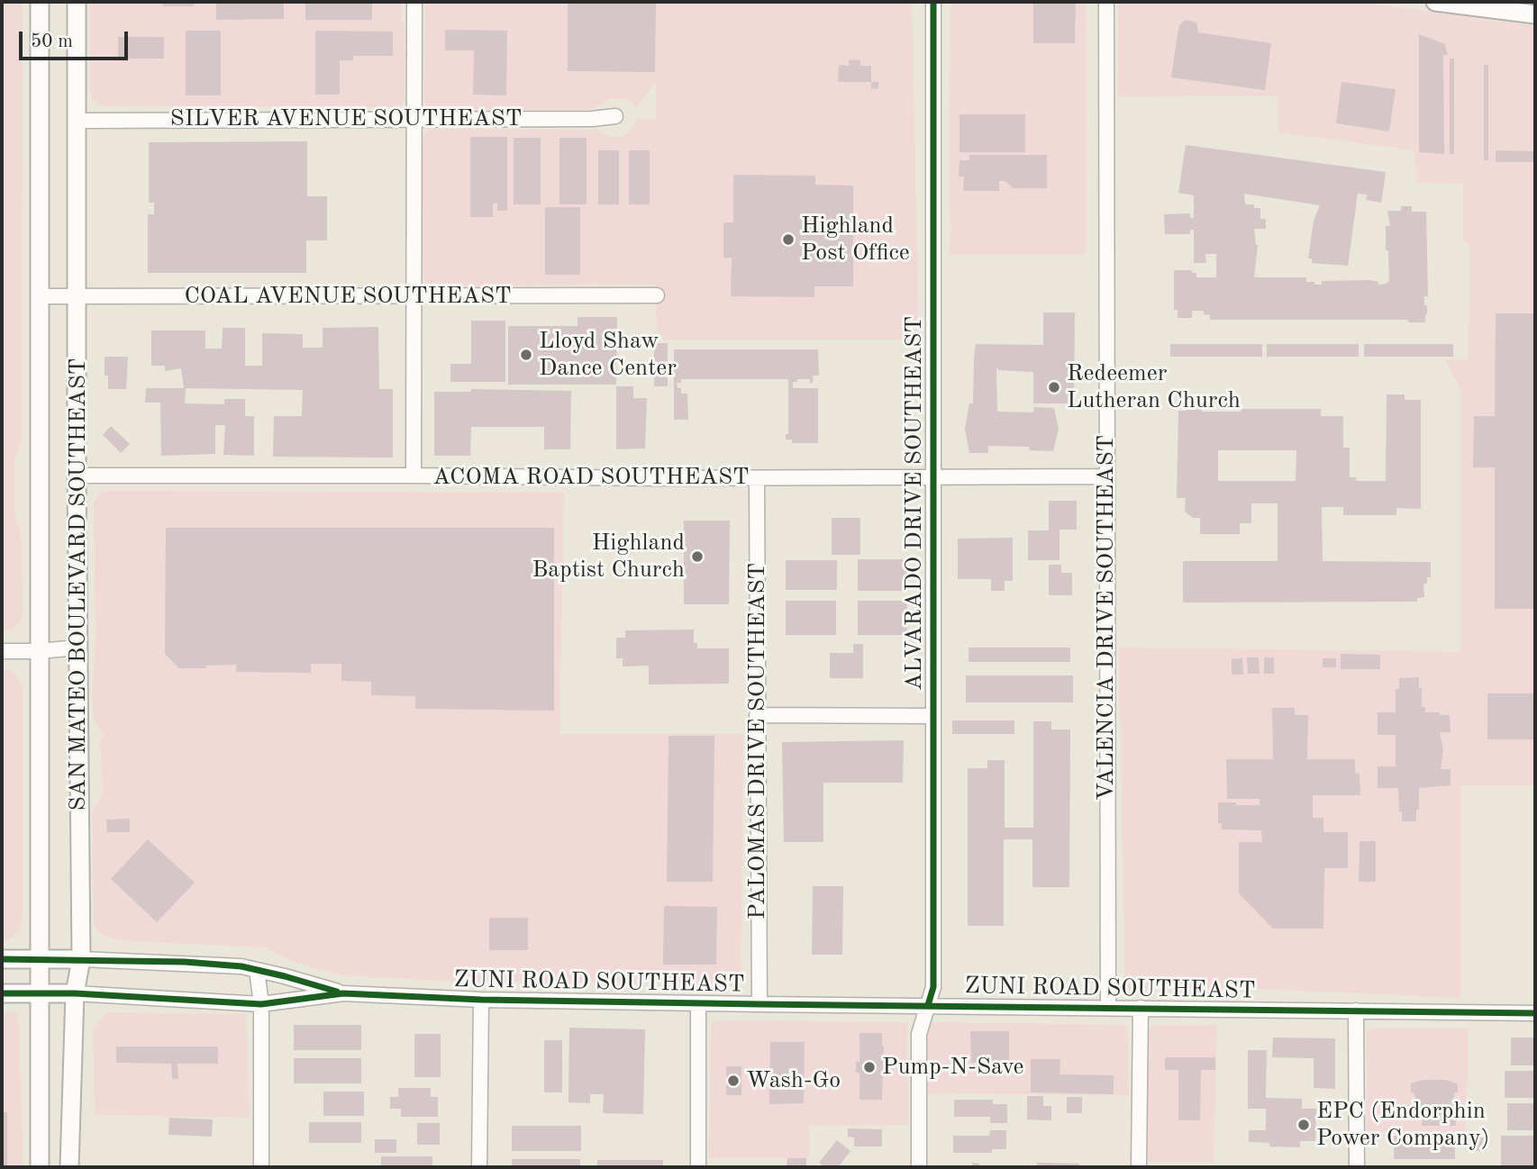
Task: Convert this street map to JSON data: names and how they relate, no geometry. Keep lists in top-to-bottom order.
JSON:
{
  "streets": {
    "main road": ["SAN MATEO BOULEVARD SOUTHEAST", "ZUNI ROAD SOUTHEAST"],
    "street": [
      "SILVER AVENUE SOUTHEAST",
      "COAL AVENUE SOUTHEAST",
      "ACOMA ROAD SOUTHEAST",
      "ALVARADO DRIVE SOUTHEAST",
      "VALENCIA DRIVE SOUTHEAST",
      "PALOMAS DRIVE SOUTHEAST"
    ]
  },
  "crossings": [
    ["SILVER AVENUE SOUTHEAST", "SAN MATEO BOULEVARD SOUTHEAST"],
    ["COAL AVENUE SOUTHEAST", "SAN MATEO BOULEVARD SOUTHEAST"],
    ["ACOMA ROAD SOUTHEAST", "ALVARADO DRIVE SOUTHEAST"],
    ["ACOMA ROAD SOUTHEAST", "SAN MATEO BOULEVARD SOUTHEAST"],
    ["ACOMA ROAD SOUTHEAST", "VALENCIA DRIVE SOUTHEAST"],
    ["ACOMA ROAD SOUTHEAST", "PALOMAS DRIVE SOUTHEAST"],
    ["ALVARADO DRIVE SOUTHEAST", "ZUNI ROAD SOUTHEAST"],
    ["SAN MATEO BOULEVARD SOUTHEAST", "ZUNI ROAD SOUTHEAST"],
    ["VALENCIA DRIVE SOUTHEAST", "ZUNI ROAD SOUTHEAST"],
    ["PALOMAS DRIVE SOUTHEAST", "ZUNI ROAD SOUTHEAST"]
  ],
  "places": [
    "Highland Post Office",
    "Lloyd Shaw Dance Center",
    "Redeemer Lutheran Church",
    "Highland Baptist Church",
    "Pump-N-Save",
    "Wash-Go",
    "EPC (Endorphin Power Company)"
  ],
  "scale_bar": "50 m"
}
